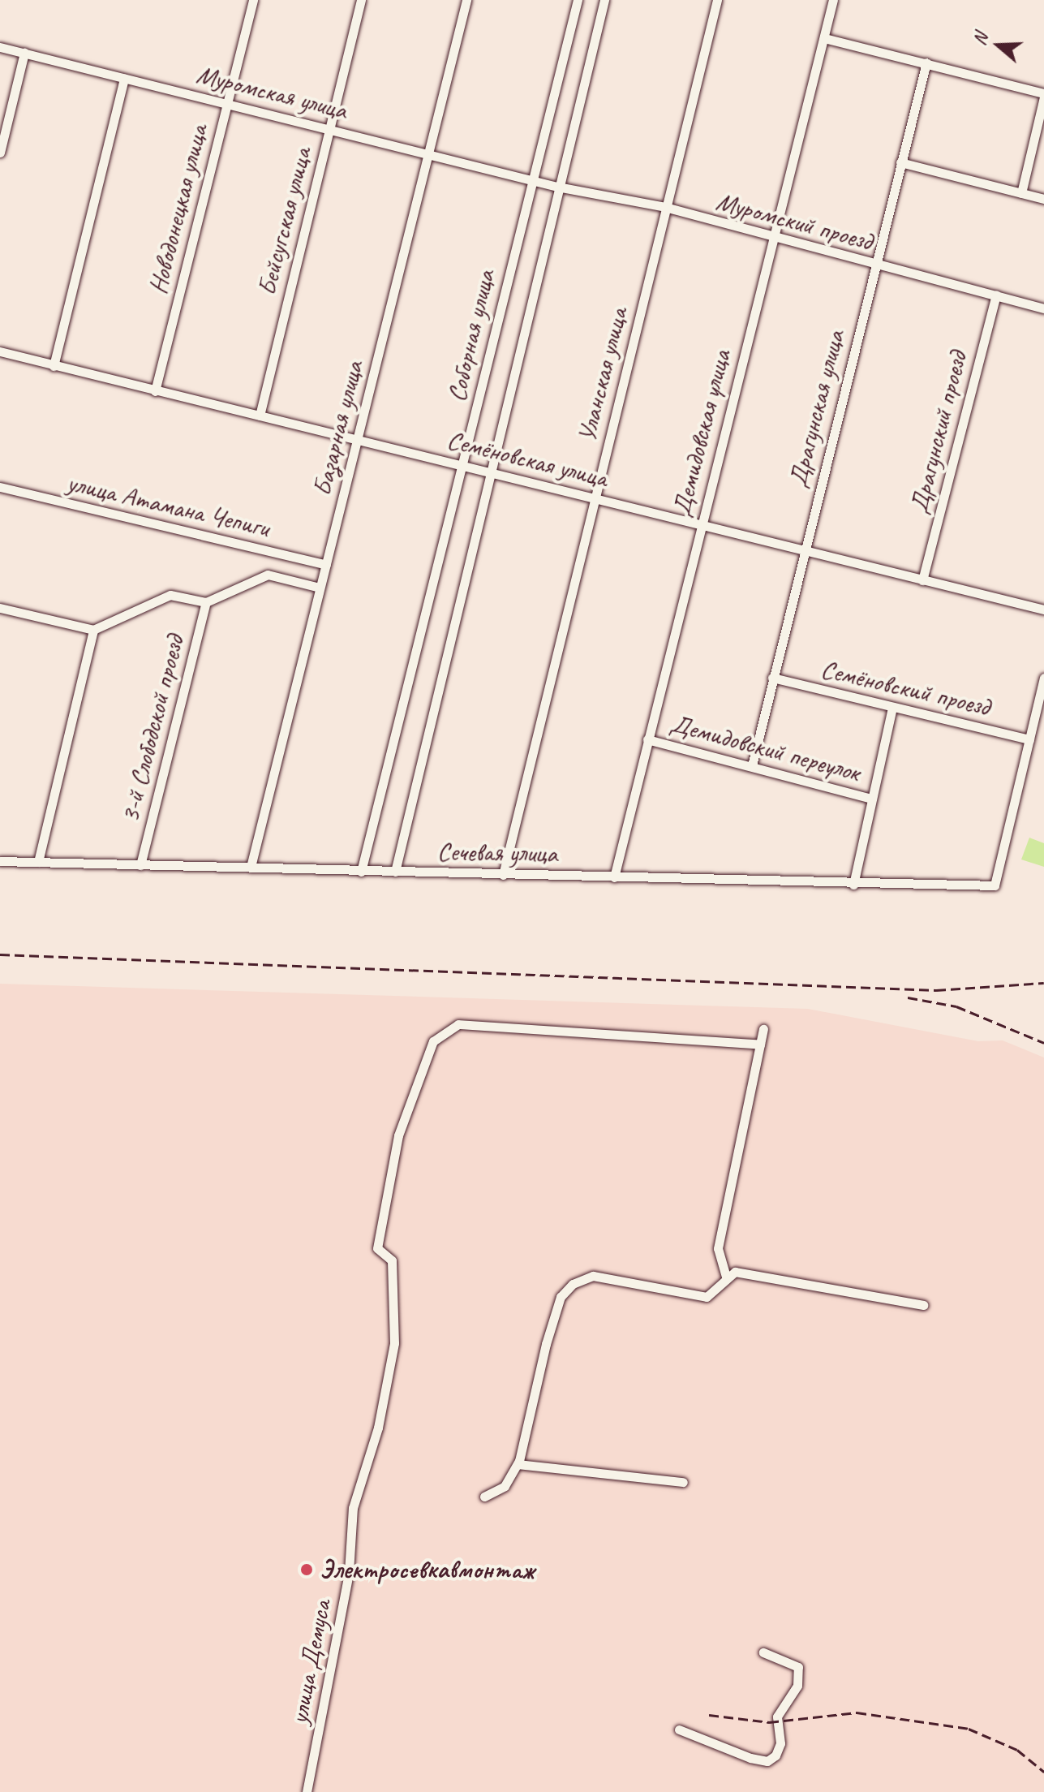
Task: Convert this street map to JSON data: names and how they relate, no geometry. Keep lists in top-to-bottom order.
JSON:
{
  "streets": {
    "street": [
      "Муромская улица",
      "Новодонецкая улица",
      "Бейсугская улица",
      "Муромский проезд",
      "Соборная улица",
      "Уланская улица",
      "Драгунская улица",
      "Базарная улица",
      "Драгунский проезд",
      "Демидовская улица",
      "Семёновская улица",
      "улица Атамана Чепиги",
      "Семёновский проезд",
      "3-й Слободской проезд",
      "Демидовский переулок",
      "Сечевая улица",
      "улица Демуса"
    ]
  },
  "crossings": [
    ["Муромская улица", "Новодонецкая улица"],
    ["Муромская улица", "Бейсугская улица"],
    ["Муромская улица", "Муромский проезд"],
    ["Муромская улица", "Соборная улица"],
    ["Муромская улица", "Базарная улица"],
    ["Новодонецкая улица", "Семёновская улица"],
    ["Бейсугская улица", "Семёновская улица"],
    ["Муромский проезд", "Соборная улица"],
    ["Муромский проезд", "Уланская улица"],
    ["Муромский проезд", "Драгунская улица"],
    ["Муромский проезд", "Драгунский проезд"],
    ["Муромский проезд", "Демидовская улица"],
    ["Соборная улица", "Семёновская улица"],
    ["Соборная улица", "Сечевая улица"],
    ["Уланская улица", "Семёновская улица"],
    ["Уланская улица", "Сечевая улица"],
    ["Драгунская улица", "Семёновская улица"],
    ["Драгунская улица", "Семёновский проезд"],
    ["Драгунская улица", "Демидовский переулок"],
    ["Базарная улица", "Семёновская улица"],
    ["Базарная улица", "улица Атамана Чепиги"],
    ["Базарная улица", "Сечевая улица"],
    ["Драгунский проезд", "Семёновская улица"],
    ["Демидовская улица", "Семёновская улица"],
    ["Демидовская улица", "Демидовский переулок"],
    ["Демидовская улица", "Сечевая улица"],
    ["Семёновский проезд", "Сечевая улица"],
    ["3-й Слободской проезд", "Сечевая улица"]
  ],
  "places": ["Электросевкавмонтаж"],
  "north": "left"
}
